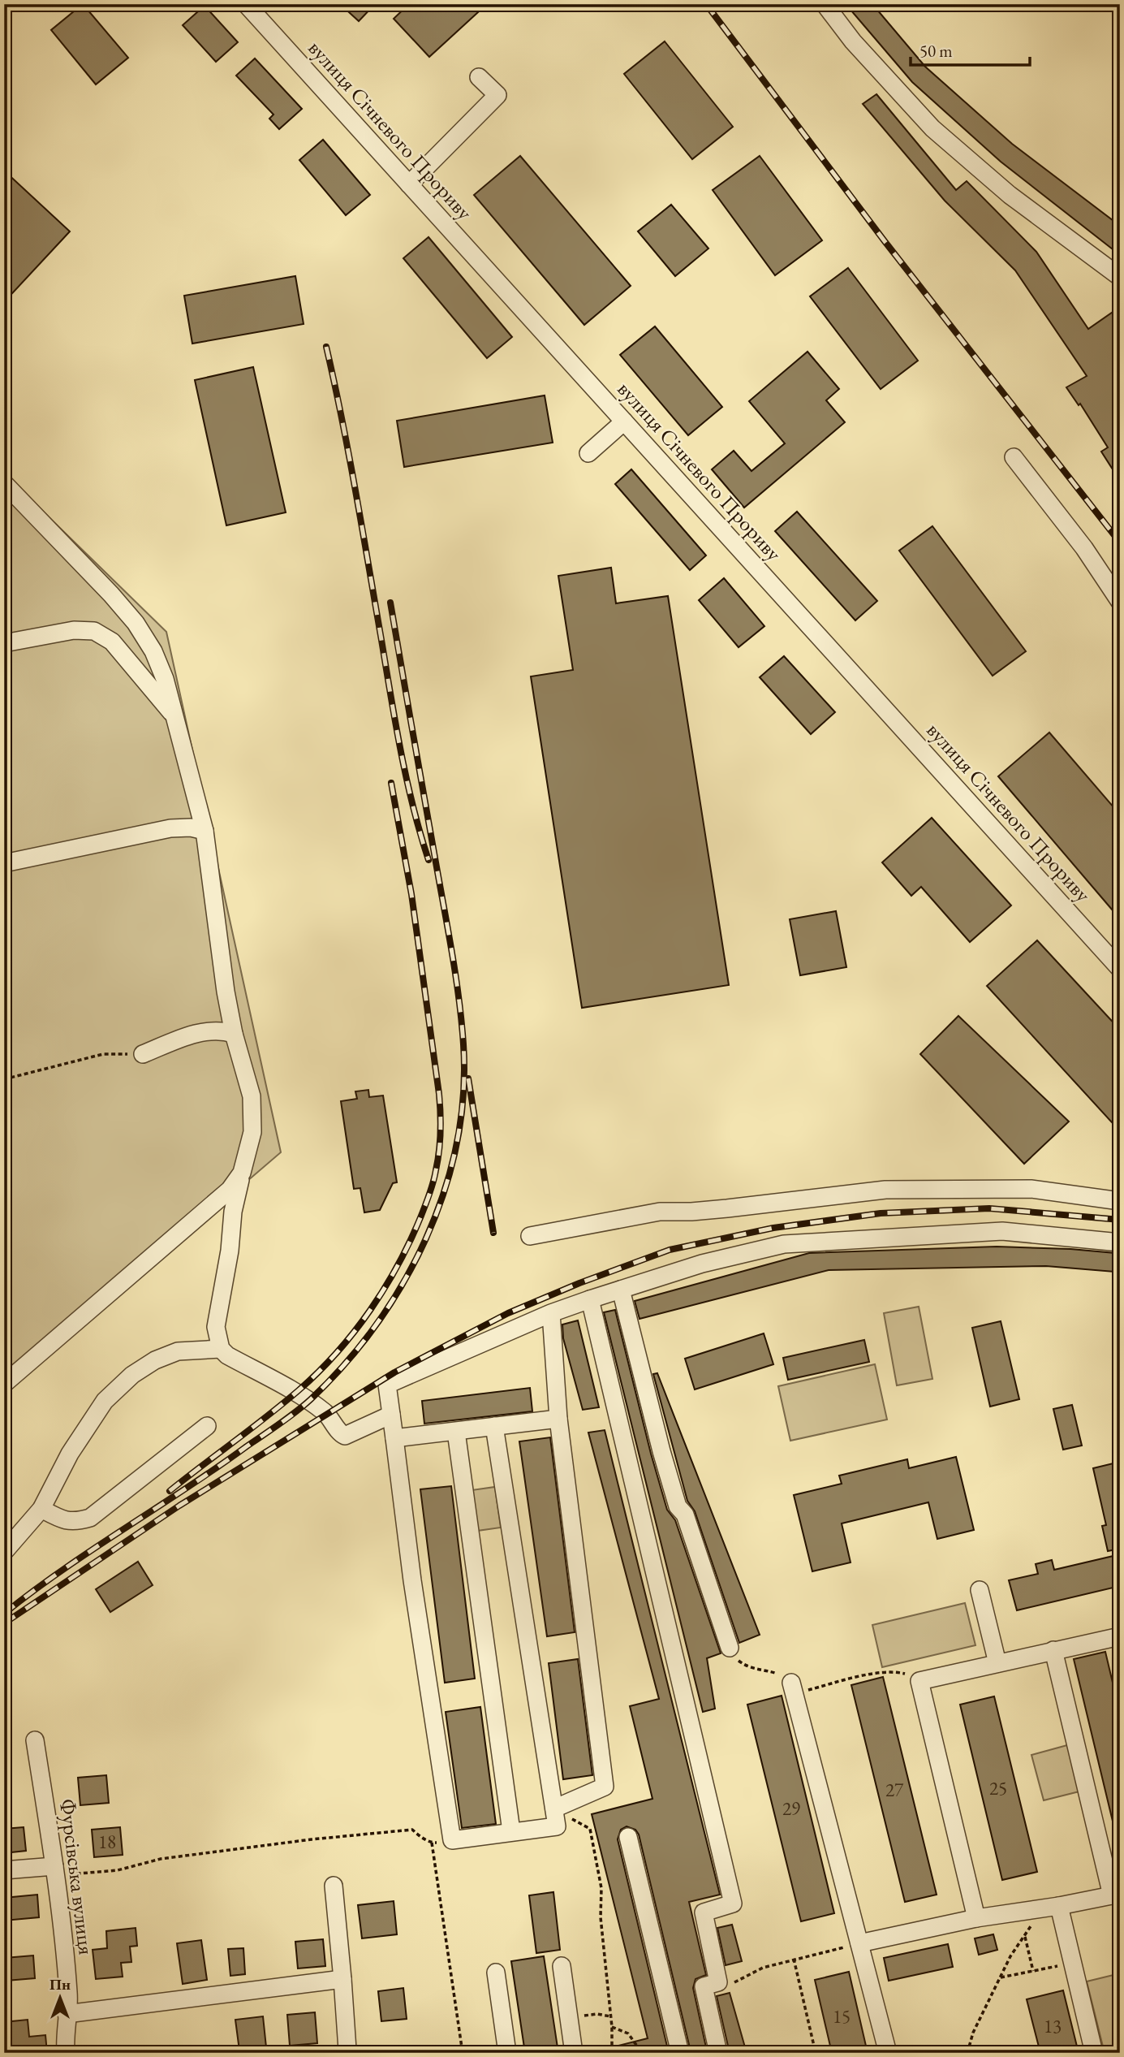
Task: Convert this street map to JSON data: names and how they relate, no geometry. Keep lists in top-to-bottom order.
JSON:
{
  "streets": {
    "street": ["вулиця Січневого Прориву", "Фурсівська вулиця"]
  },
  "house_numbers": [
    "25",
    "27",
    "29",
    "18",
    "15",
    "13"
  ],
  "scale_bar": "50 m",
  "north": "top"
}
